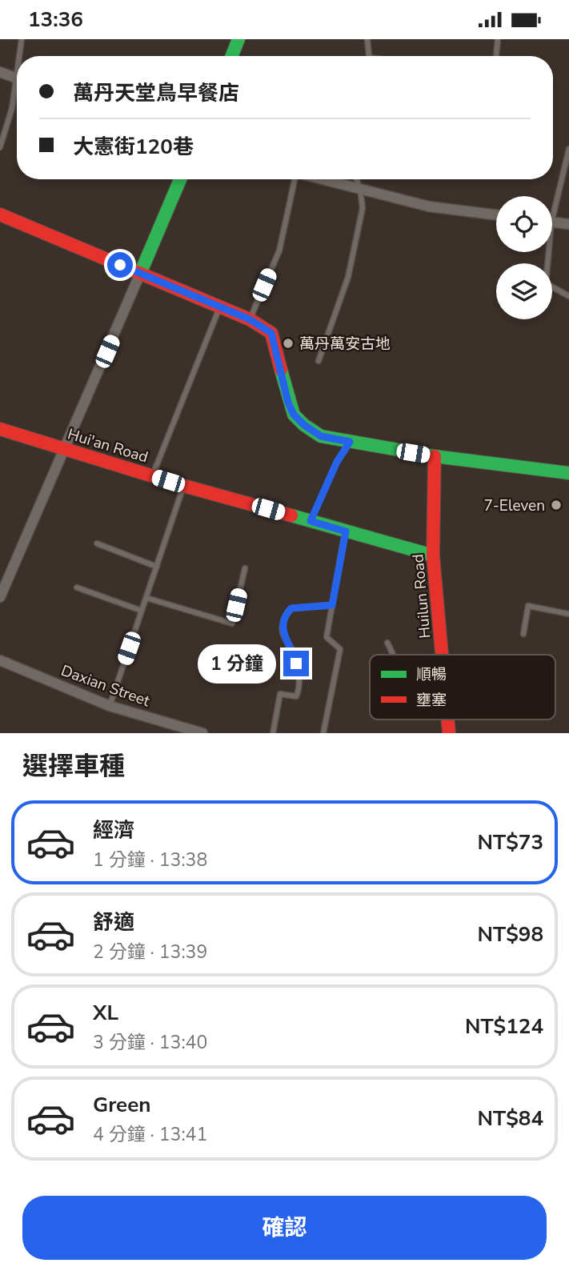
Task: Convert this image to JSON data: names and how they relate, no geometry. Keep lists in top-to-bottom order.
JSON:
{
  "streets": {
    "street": ["Hui'an Road", "Huilun Road", "Daxian Street"]
  },
  "crossings": [
    ["Hui'an Road", "Huilun Road"]
  ],
  "places": ["萬丹萬安古地", "7-Eleven"],
  "legend": ["順暢", "壅塞"],
  "page": {
    "status": "13:36",
    "banner": ["萬丹天堂鳥早餐店", "大憲街120巷"],
    "bubble": "1 分鐘",
    "heading": "選擇車種",
    "list": [
      {
        "name": "經濟",
        "note": "1 分鐘 · 13:38",
        "value": "NT$73"
      },
      {
        "name": "舒適",
        "note": "2 分鐘 · 13:39",
        "value": "NT$98"
      },
      {
        "name": "XL",
        "note": "3 分鐘 · 13:40",
        "value": "NT$124"
      },
      {
        "name": "Green",
        "note": "4 分鐘 · 13:41",
        "value": "NT$84"
      }
    ],
    "buttons": "確認"
  }
}
